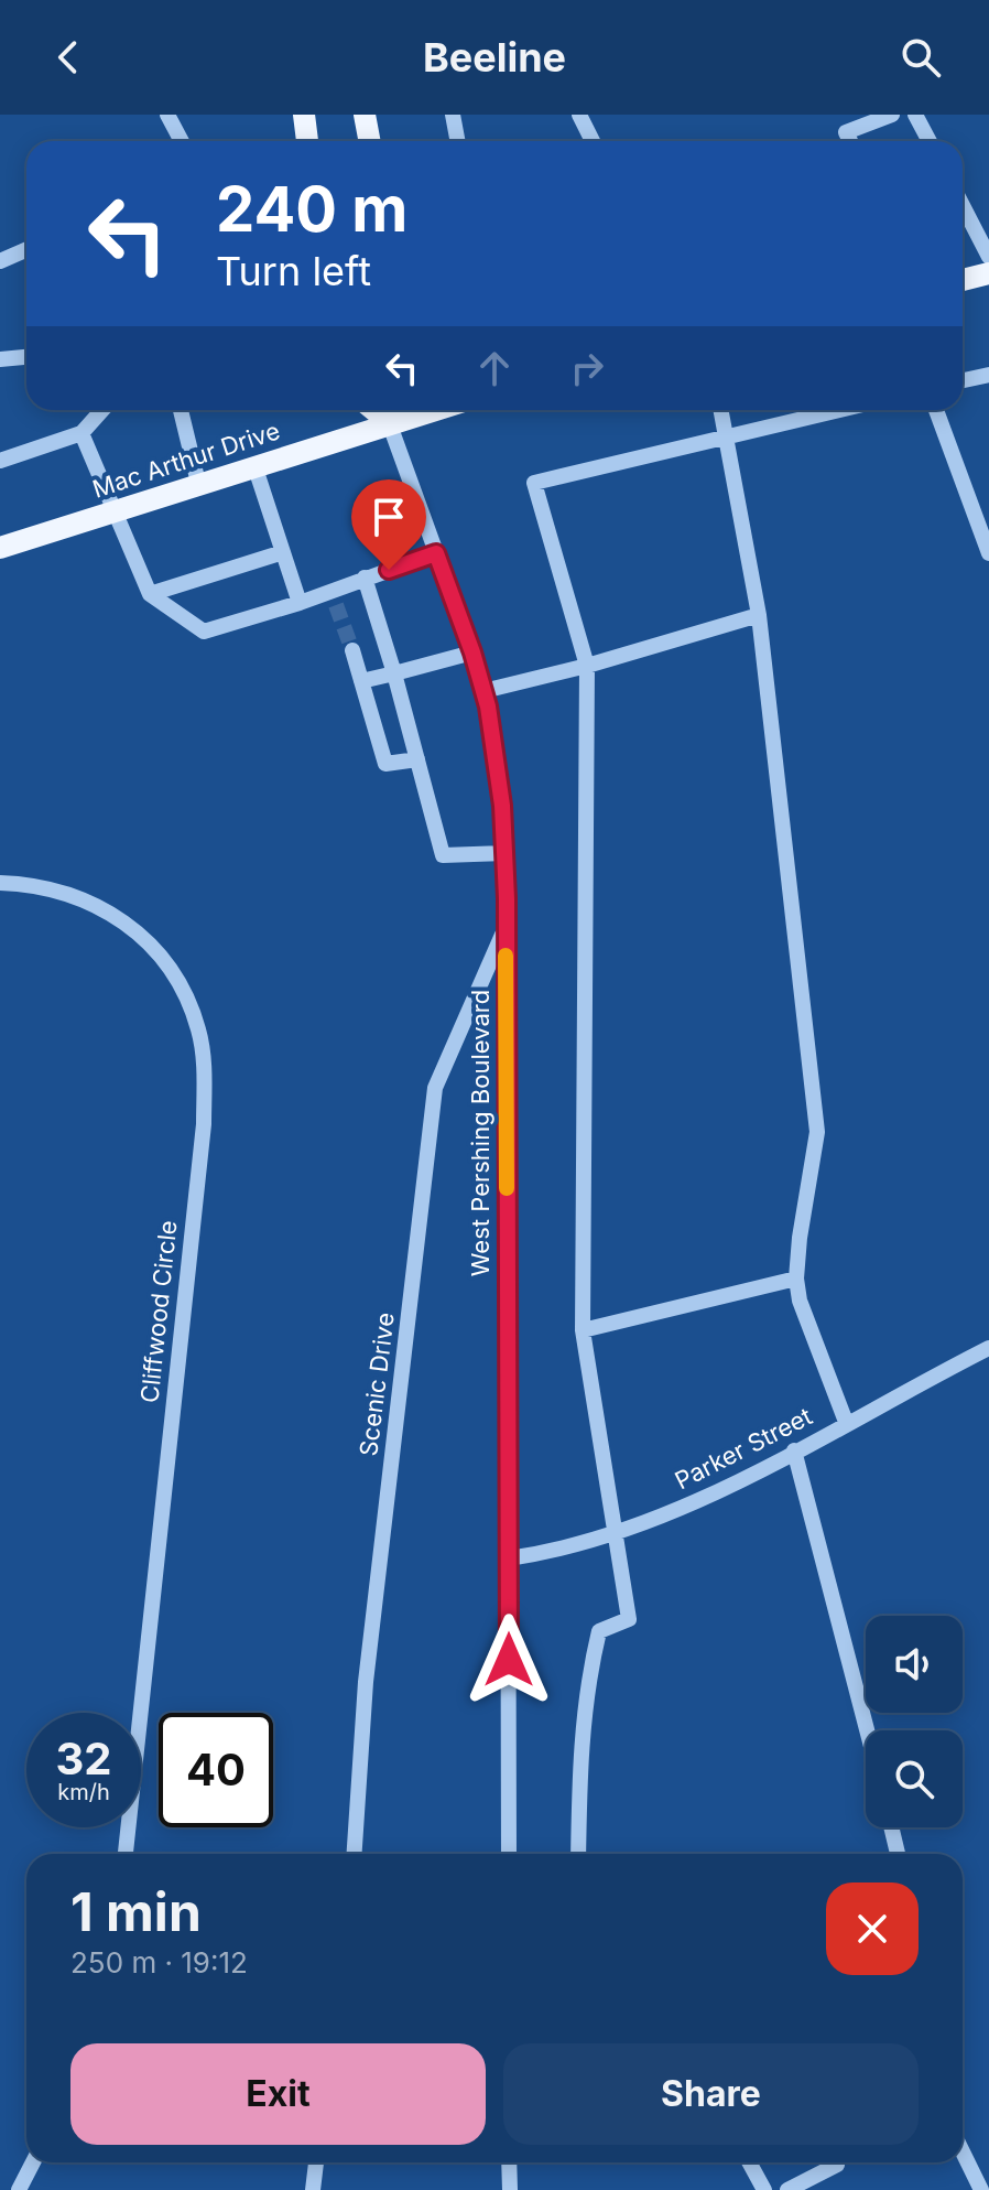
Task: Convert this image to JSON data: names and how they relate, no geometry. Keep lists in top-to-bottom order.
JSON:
{
  "streets": {
    "main road": ["Mac Arthur Drive"],
    "street": [
      "West Pershing Boulevard",
      "Cliffwood Circle",
      "Scenic Drive",
      "Parker Street"
    ]
  },
  "crossings": [
    ["Mac Arthur Drive", "West Pershing Boulevard"],
    ["West Pershing Boulevard", "Scenic Drive"],
    ["West Pershing Boulevard", "Parker Street"]
  ],
  "page": {
    "header": "Beeline",
    "turn": ["240 m", "Turn left"],
    "speed": "32 km/h",
    "limit": "40",
    "heading": ["1 min", "250 m · 19:12"],
    "buttons": ["Exit", "Share"]
  }
}
